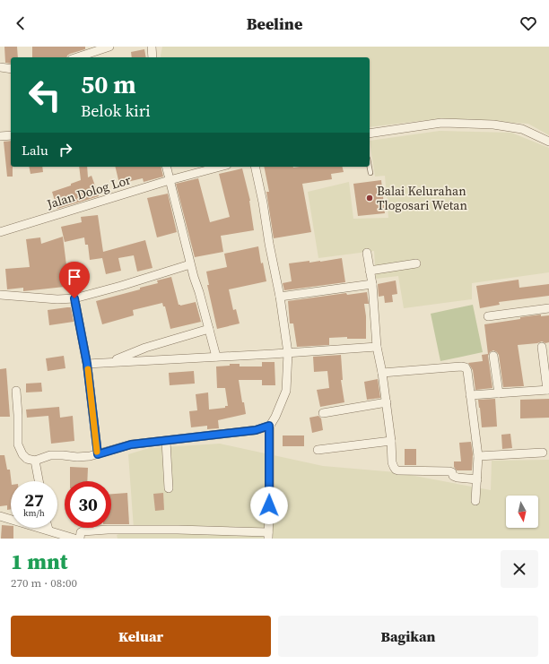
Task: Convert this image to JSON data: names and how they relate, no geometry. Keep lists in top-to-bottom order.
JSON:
{
  "streets": {
    "street": ["Jalan Dolog Lor"]
  },
  "places": ["Balai Kelurahan Tlogosari Wetan"],
  "north": "bottom",
  "page": {
    "header": "Beeline",
    "turn": ["50 m", "Belok kiri"],
    "then": "Lalu",
    "speed": "27 km/h",
    "limit": "30",
    "heading": ["1 mnt", "270 m · 08:00"],
    "buttons": ["Keluar", "Bagikan"]
  }
}
